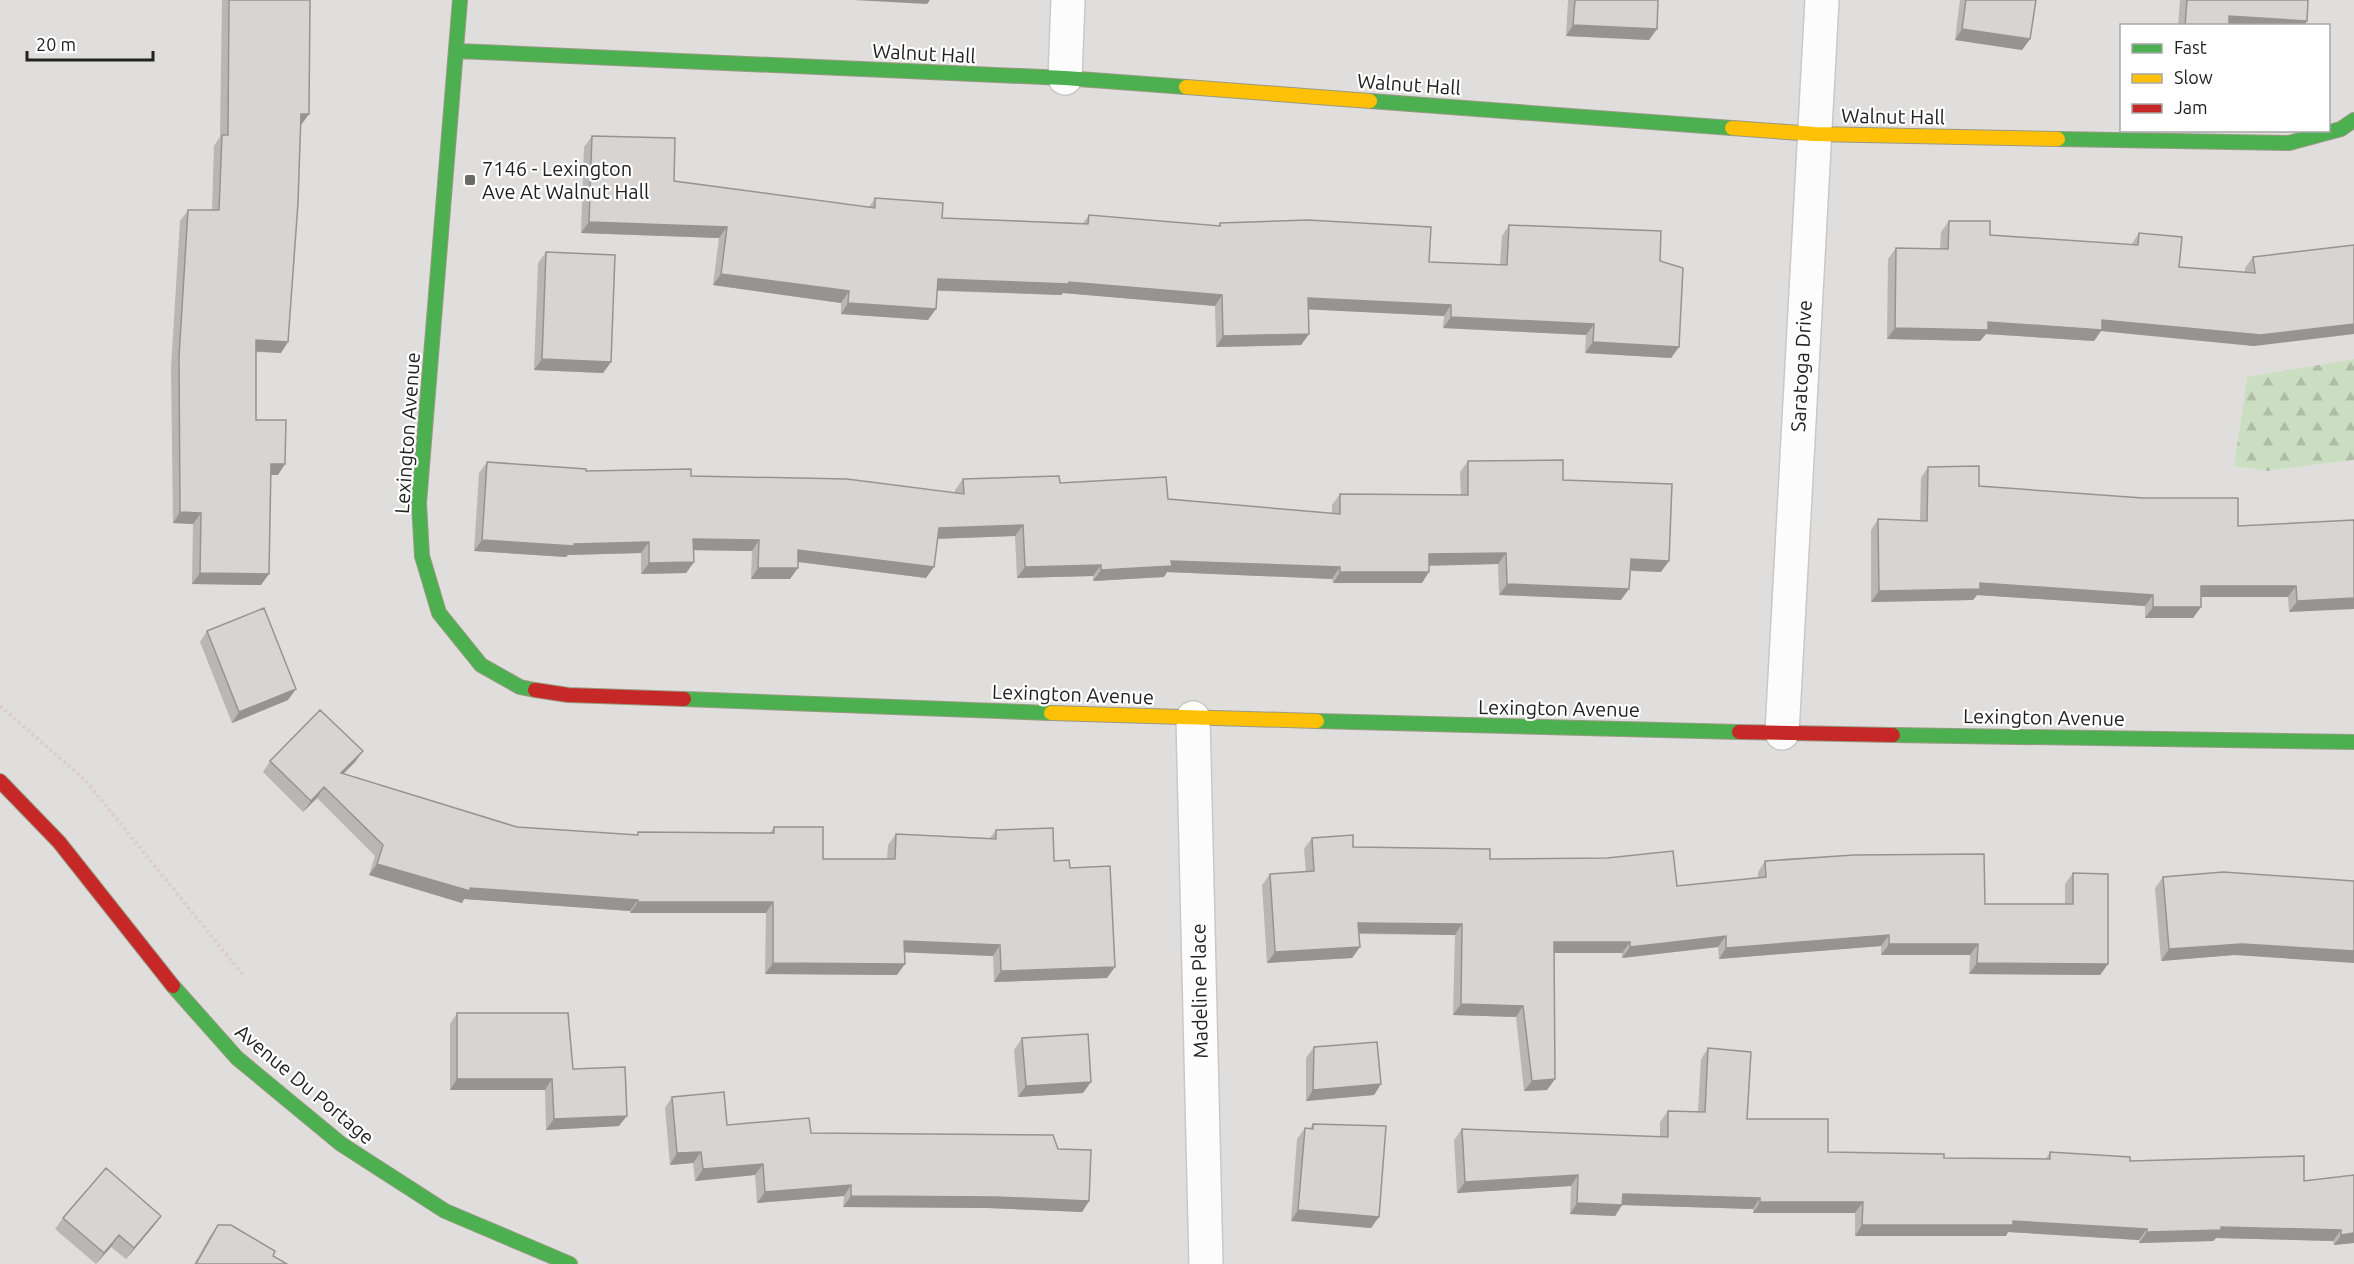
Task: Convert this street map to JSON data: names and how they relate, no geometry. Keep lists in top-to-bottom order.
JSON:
{
  "streets": {
    "street": [
      "Walnut Hall",
      "Saratoga Drive",
      "Lexington Avenue",
      "Madeline Place",
      "Avenue Du Portage"
    ]
  },
  "crossings": [
    ["Walnut Hall", "Saratoga Drive"],
    ["Walnut Hall", "Lexington Avenue"],
    ["Saratoga Drive", "Lexington Avenue"],
    ["Lexington Avenue", "Madeline Place"]
  ],
  "places": {
    "transit": ["7146 - Lexington Ave At Walnut Hall"]
  },
  "legend": ["Fast", "Slow", "Jam"],
  "scale_bar": "20 m"
}
